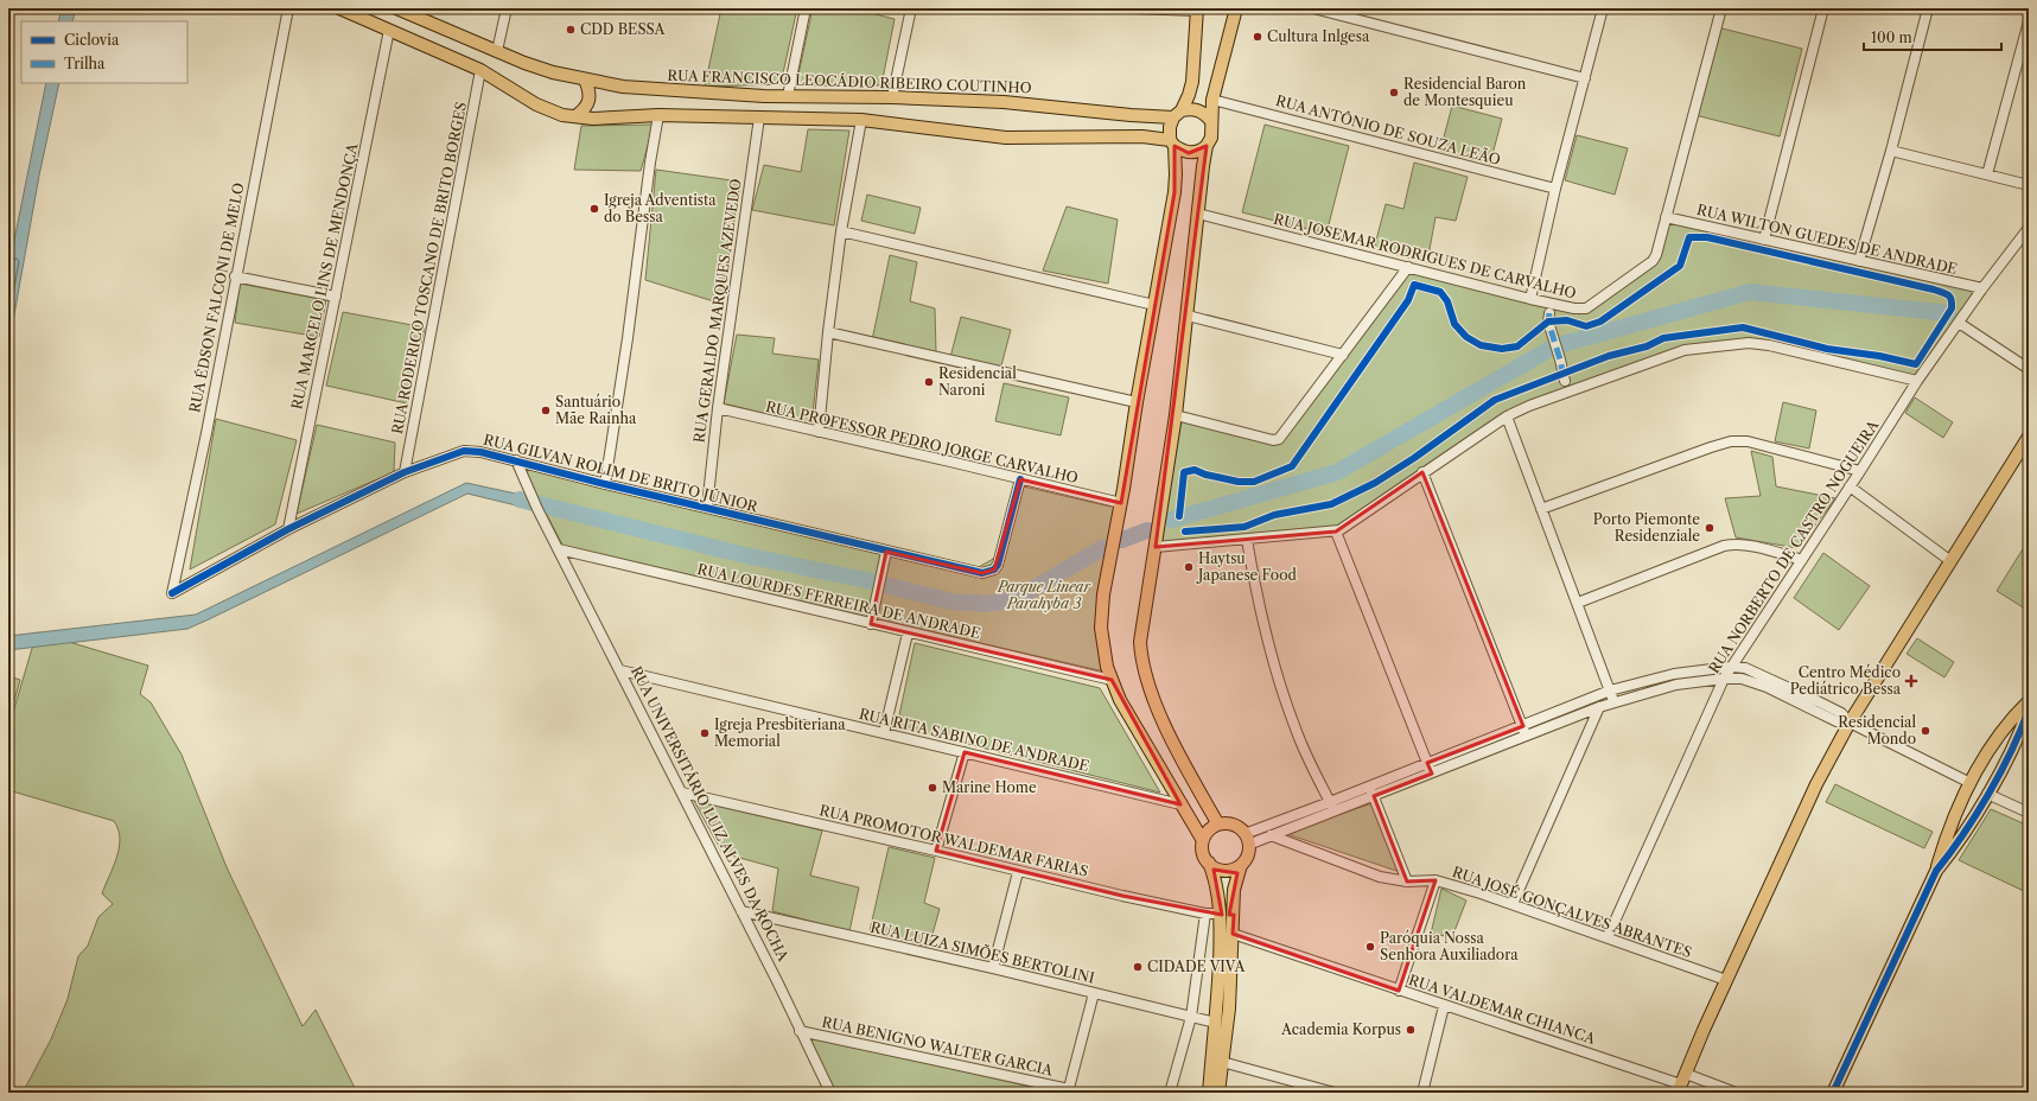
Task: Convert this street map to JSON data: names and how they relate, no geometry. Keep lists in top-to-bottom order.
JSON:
{
  "streets": {
    "main road": ["RUA FRANCISCO LEOCÁDIO RIBEIRO COUTINHO"],
    "street": [
      "RUA ANTÔNIO DE SOUZA LEÃO",
      "RUA WILTON GUEDES DE ANDRADE",
      "RUA JOSEMAR RODRIGUES DE CARVALHO",
      "RUA RODERICO TOSCANO DE BRITO BORGES",
      "RUA MARCELO LINS DE MENDONÇA",
      "RUA ÉDSON FALCONI DE MELO",
      "RUA GERALDO MARQUES AZEVEDO",
      "RUA PROFESSOR PEDRO JORGE CARVALHO",
      "RUA GILVAN ROLIM DE BRITO JÚNIOR",
      "RUA NORBERTO DE CASTRO NOGUEIRA",
      "RUA LOURDES FERREIRA DE ANDRADE",
      "RUA RITA SABINO DE ANDRADE",
      "RUA UNIVERSITÁRIO LUIZ ALVES DA ROCHA",
      "RUA PROMOTOR WALDEMAR FARIAS",
      "RUA JOSÉ GONÇALVES ABRANTES",
      "RUA LUIZA SIMÕES BERTOLINI",
      "RUA VALDEMAR CHIANCA",
      "RUA BENIGNO WALTER GARCIA"
    ]
  },
  "crossings": [
    ["RUA WILTON GUEDES DE ANDRADE", "RUA JOSEMAR RODRIGUES DE CARVALHO"],
    ["RUA WILTON GUEDES DE ANDRADE", "RUA NORBERTO DE CASTRO NOGUEIRA"],
    ["RUA RODERICO TOSCANO DE BRITO BORGES", "RUA GILVAN ROLIM DE BRITO JÚNIOR"],
    ["RUA MARCELO LINS DE MENDONÇA", "RUA GILVAN ROLIM DE BRITO JÚNIOR"],
    ["RUA ÉDSON FALCONI DE MELO", "RUA GILVAN ROLIM DE BRITO JÚNIOR"],
    ["RUA GERALDO MARQUES AZEVEDO", "RUA PROFESSOR PEDRO JORGE CARVALHO"],
    ["RUA GERALDO MARQUES AZEVEDO", "RUA GILVAN ROLIM DE BRITO JÚNIOR"],
    ["RUA PROFESSOR PEDRO JORGE CARVALHO", "RUA GILVAN ROLIM DE BRITO JÚNIOR"],
    ["RUA GILVAN ROLIM DE BRITO JÚNIOR", "RUA UNIVERSITÁRIO LUIZ ALVES DA ROCHA"],
    ["RUA NORBERTO DE CASTRO NOGUEIRA", "RUA JOSÉ GONÇALVES ABRANTES"],
    ["RUA LOURDES FERREIRA DE ANDRADE", "RUA UNIVERSITÁRIO LUIZ ALVES DA ROCHA"],
    ["RUA RITA SABINO DE ANDRADE", "RUA UNIVERSITÁRIO LUIZ ALVES DA ROCHA"],
    ["RUA UNIVERSITÁRIO LUIZ ALVES DA ROCHA", "RUA PROMOTOR WALDEMAR FARIAS"],
    ["RUA UNIVERSITÁRIO LUIZ ALVES DA ROCHA", "RUA LUIZA SIMÕES BERTOLINI"],
    ["RUA UNIVERSITÁRIO LUIZ ALVES DA ROCHA", "RUA BENIGNO WALTER GARCIA"]
  ],
  "parks": ["Parque Linear Parahyba 3"],
  "places": {
    "other": [
      "CDD BESSA",
      "Cultura Inlgesa",
      "Residencial Baron de Montesquieu",
      "Igreja Adventista do Bessa",
      "Residencial Naroni",
      "Santuário Mãe Rainha",
      "Porto Piemonte Residenziale",
      "Haytsu Japanese Food",
      "Residencial Mondo",
      "Igreja Presbiteriana Memorial",
      "Marine Home",
      "Paróquia Nossa Senhora Auxiliadora",
      "CIDADE VIVA",
      "Academia Korpus"
    ],
    "health": ["Centro Médico Pediátrico Bessa"]
  },
  "legend": ["Ciclovia", "Trilha"],
  "scale_bar": "100 m"
}
